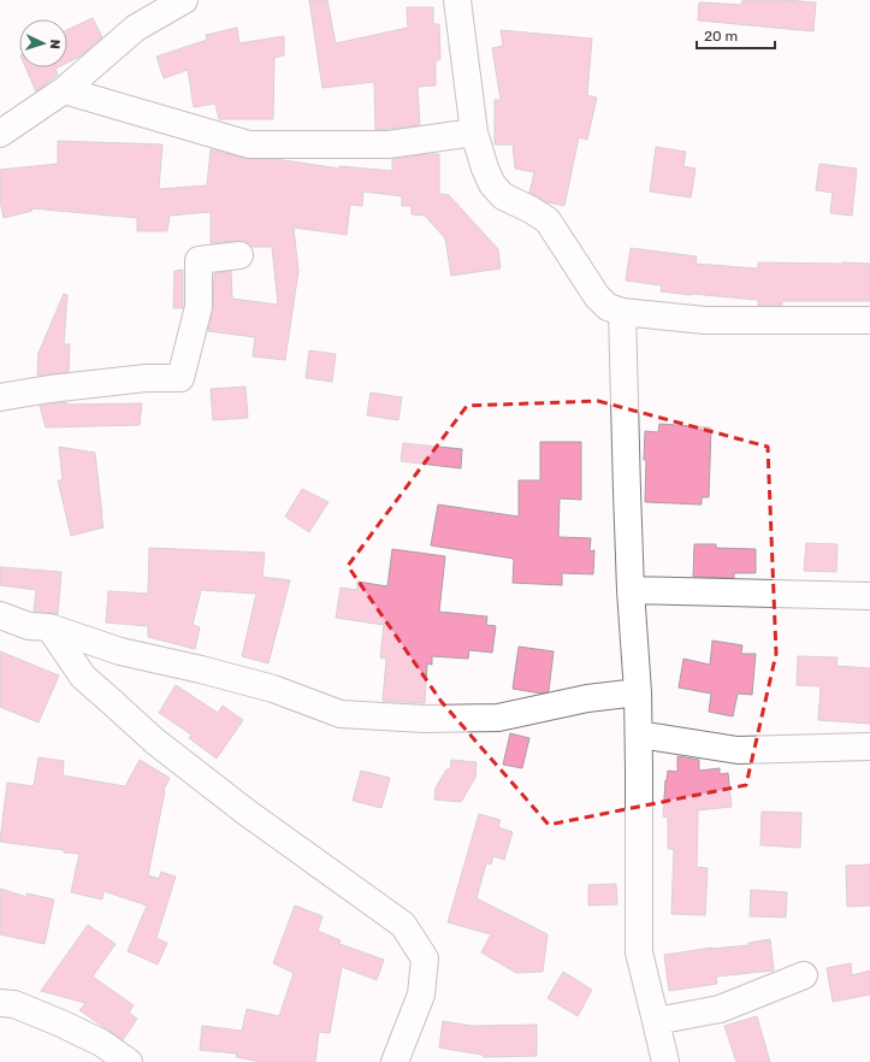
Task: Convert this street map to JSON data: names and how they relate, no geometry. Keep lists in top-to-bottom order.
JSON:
{
  "scale_bar": "20 m",
  "north": "right"
}
